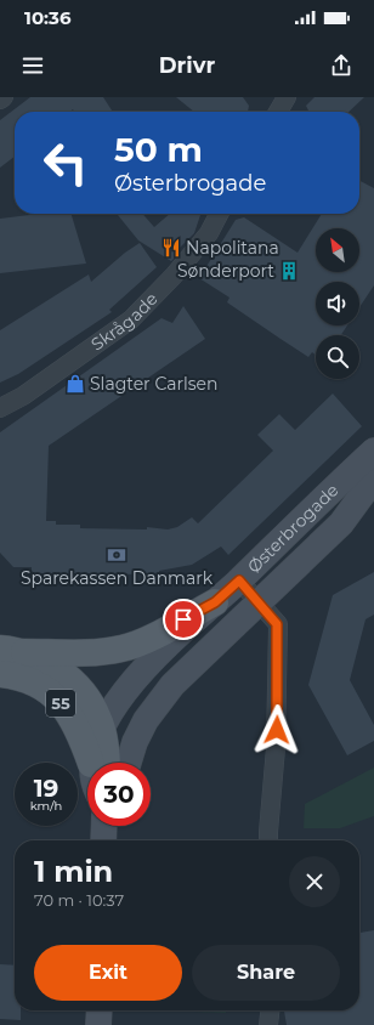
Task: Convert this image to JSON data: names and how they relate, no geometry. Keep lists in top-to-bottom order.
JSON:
{
  "streets": {
    "main road": ["Østerbrogade", "55"],
    "street": ["Skrågade"]
  },
  "crossings": [
    ["Østerbrogade", "55"]
  ],
  "places": {
    "restaurant": ["Napolitana"],
    "building": ["Sønderport"],
    "shop": ["Slagter Carlsen"],
    "bank": ["Sparekassen Danmark"]
  },
  "north": "top left",
  "page": {
    "status": "10:36",
    "header": "Drivr",
    "turn": ["50 m", "Østerbrogade"],
    "speed": "19 km/h",
    "limit": "30",
    "heading": ["1 min", "70 m · 10:37"],
    "buttons": ["Exit", "Share"]
  }
}
